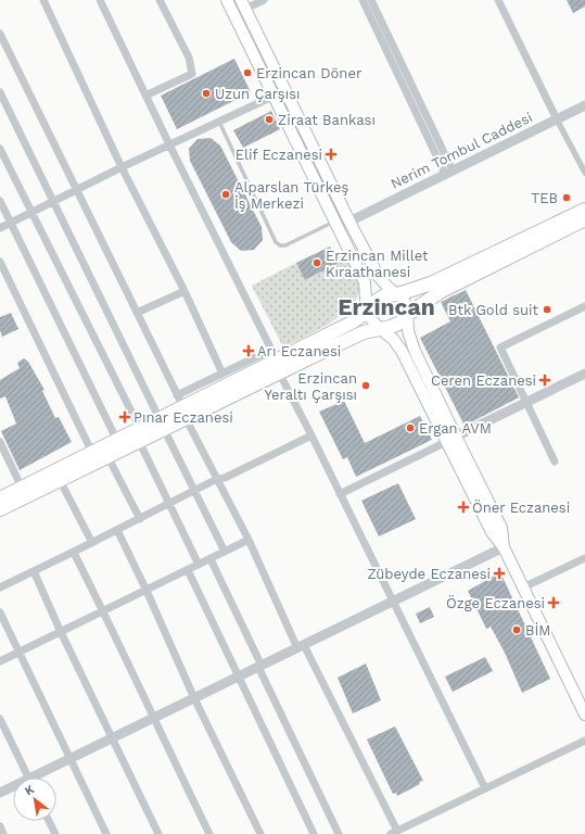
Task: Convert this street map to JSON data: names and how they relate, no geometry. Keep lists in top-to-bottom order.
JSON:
{
  "streets": {
    "street": ["Nerim Tombul Caddesi"]
  },
  "districts": ["Erzincan"],
  "places": {
    "other": [
      "Erzincan Döner",
      "Uzun Çarşısı",
      "Ziraat Bankası",
      "Alparslan Türkeş İş Merkezi",
      "TEB",
      "Erzincan Millet Kıraathanesi",
      "Btk Gold suit",
      "Erzincan Yeraltı Çarşısı",
      "Ergan AVM",
      "BİM"
    ],
    "health": [
      "Elif Eczanesi",
      "Arı Eczanesi",
      "Ceren Eczanesi",
      "Pınar Eczanesi",
      "Öner Eczanesi",
      "Zübeyde Eczanesi",
      "Özge Eczanesi"
    ]
  },
  "north": "top left"
}
